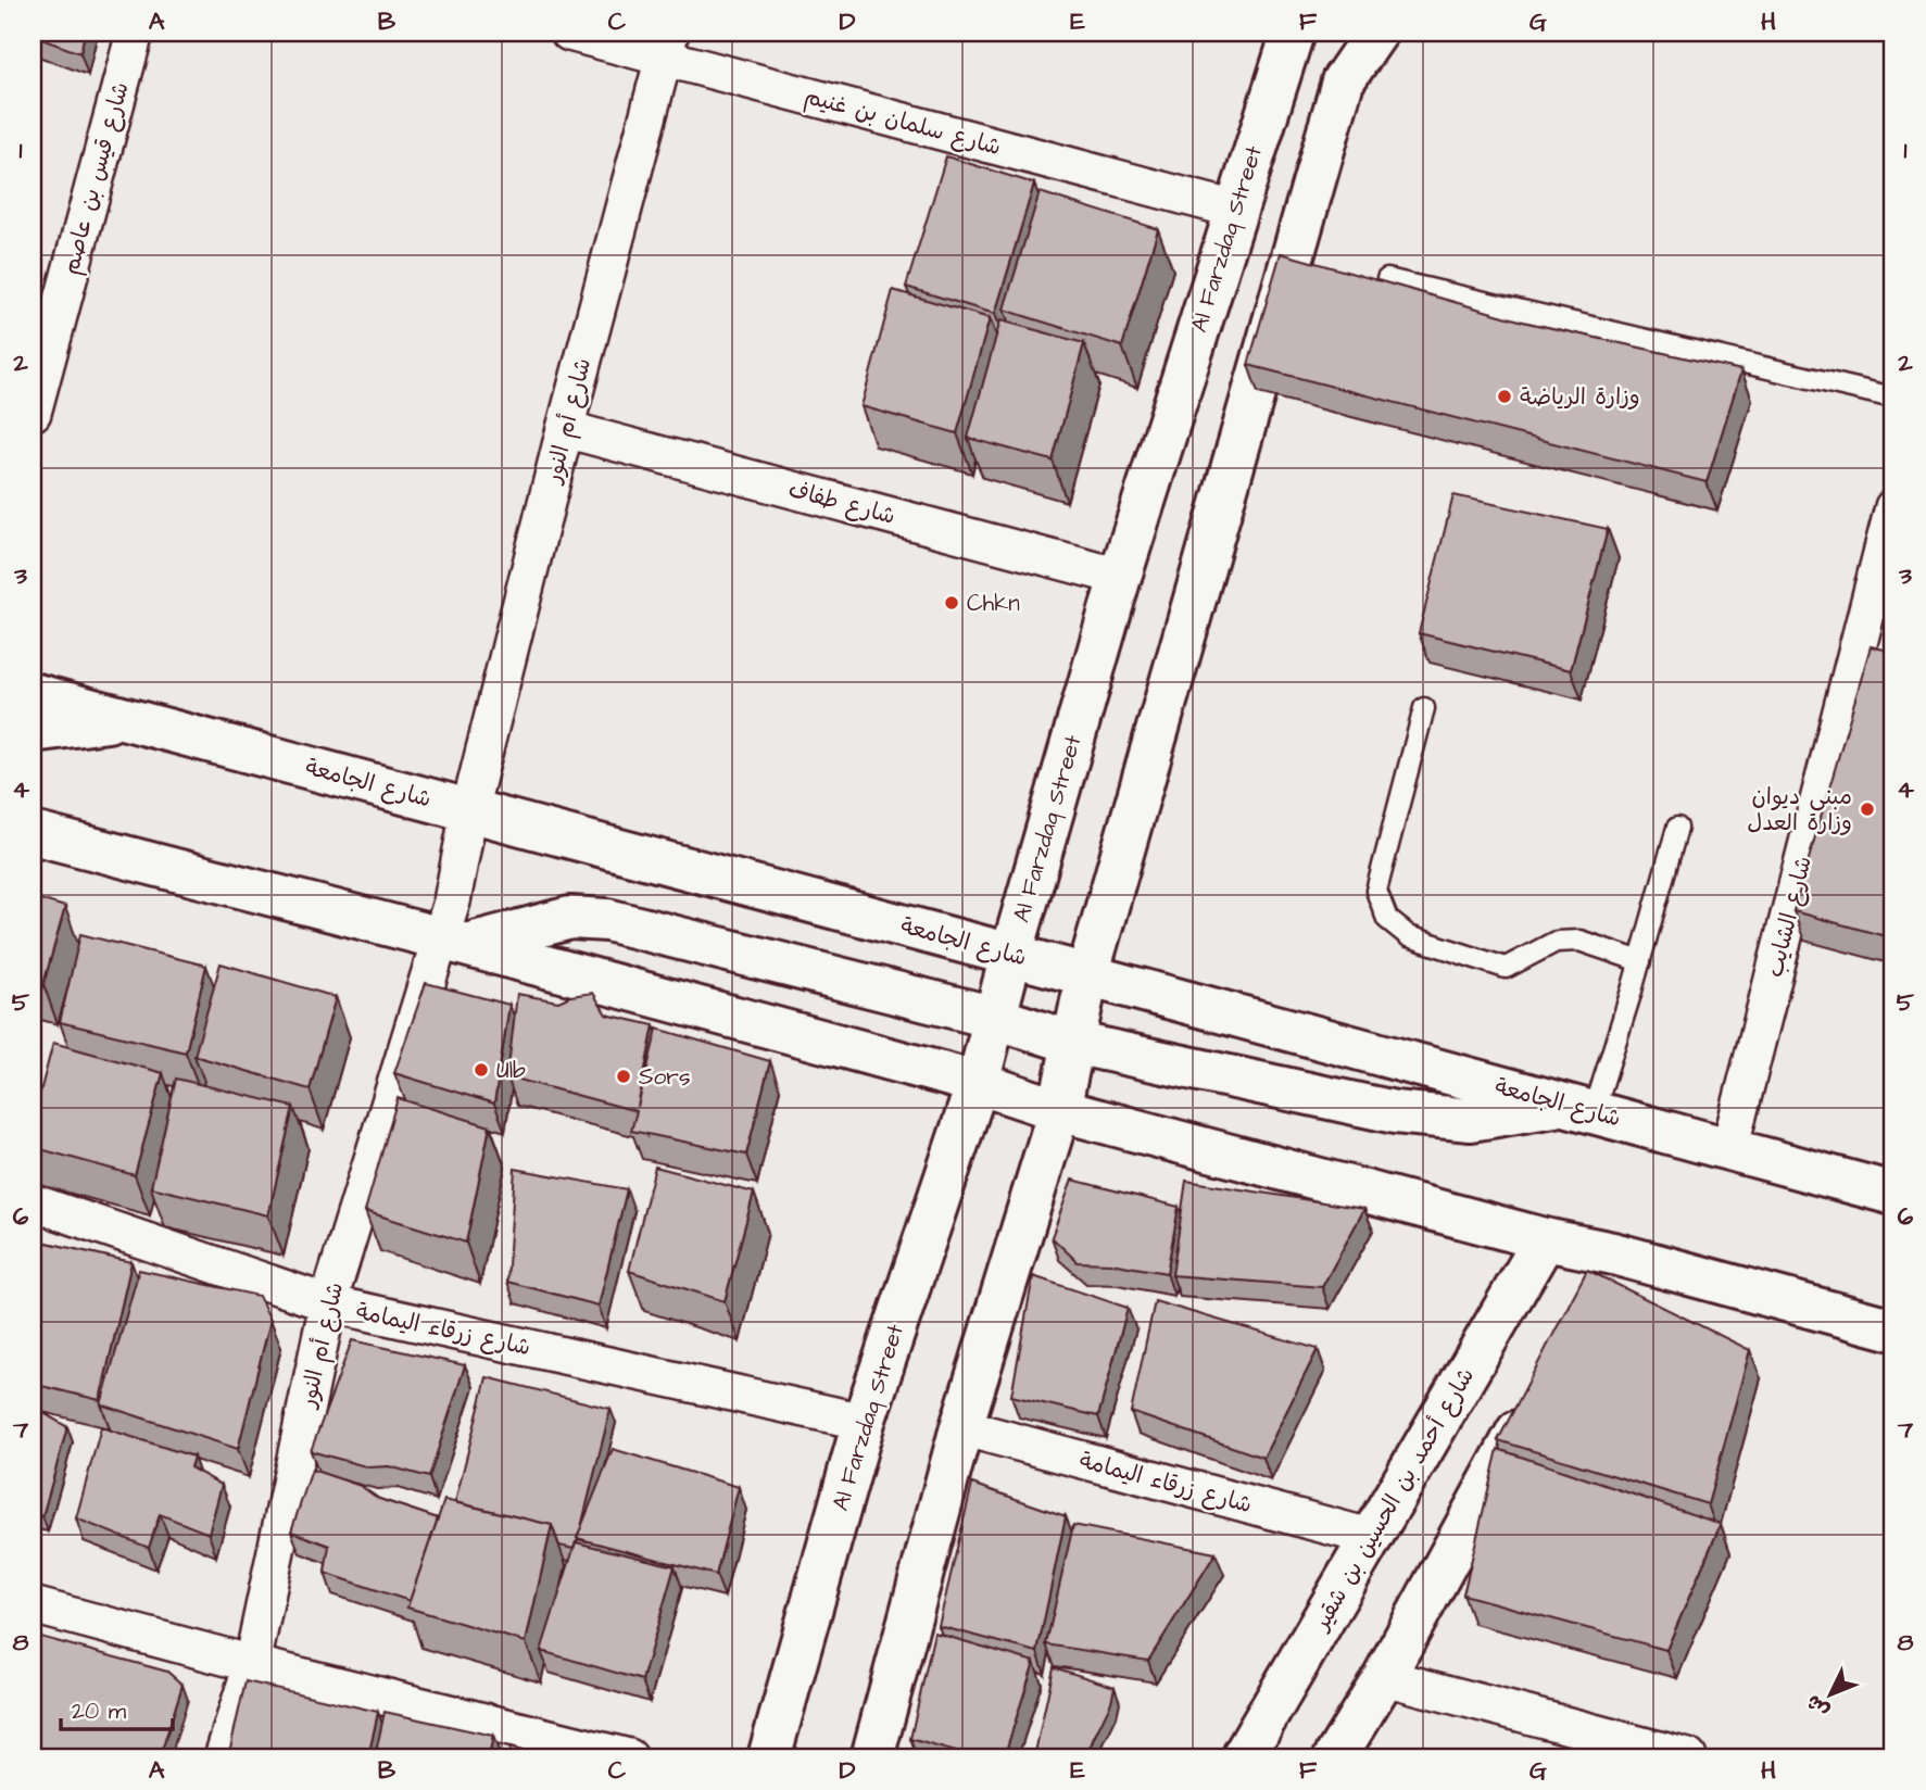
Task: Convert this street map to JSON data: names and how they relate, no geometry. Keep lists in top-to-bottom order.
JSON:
{
  "streets": {
    "main road": ["Al Farzdaq Street", "شارع الجامعة", "شارع أحمد بن الحسين بن شقير"],
    "street": [
      "شارع سلمان بن غنيم",
      "شارع قيس بن عاصم",
      "شارع أم النور",
      "شارع طفاف",
      "شارع الشايب",
      "شارع زرقاء اليمامة"
    ]
  },
  "crossings": [
    ["شارع سلمان بن غنيم", "Al Farzdaq Street"],
    ["شارع سلمان بن غنيم", "شارع أم النور"],
    ["Al Farzdaq Street", "شارع طفاف"],
    ["Al Farzdaq Street", "شارع الجامعة"],
    ["Al Farzdaq Street", "شارع زرقاء اليمامة"],
    ["شارع أم النور", "شارع طفاف"],
    ["شارع أم النور", "شارع الجامعة"],
    ["شارع أم النور", "شارع زرقاء اليمامة"],
    ["شارع الجامعة", "شارع الشايب"],
    ["شارع زرقاء اليمامة", "شارع أحمد بن الحسين بن شقير"]
  ],
  "places": [
    "وزارة الرياضة",
    "Chkn",
    "مبنى ديوان وزارة العدل",
    "Ulb",
    "Sors"
  ],
  "scale_bar": "20 m",
  "north": "bottom left",
  "grid": {
    "columns": [
      "A",
      "B",
      "C",
      "D",
      "E",
      "F",
      "G",
      "H"
    ],
    "rows": [
      "1",
      "2",
      "3",
      "4",
      "5",
      "6",
      "7",
      "8"
    ]
  }
}
